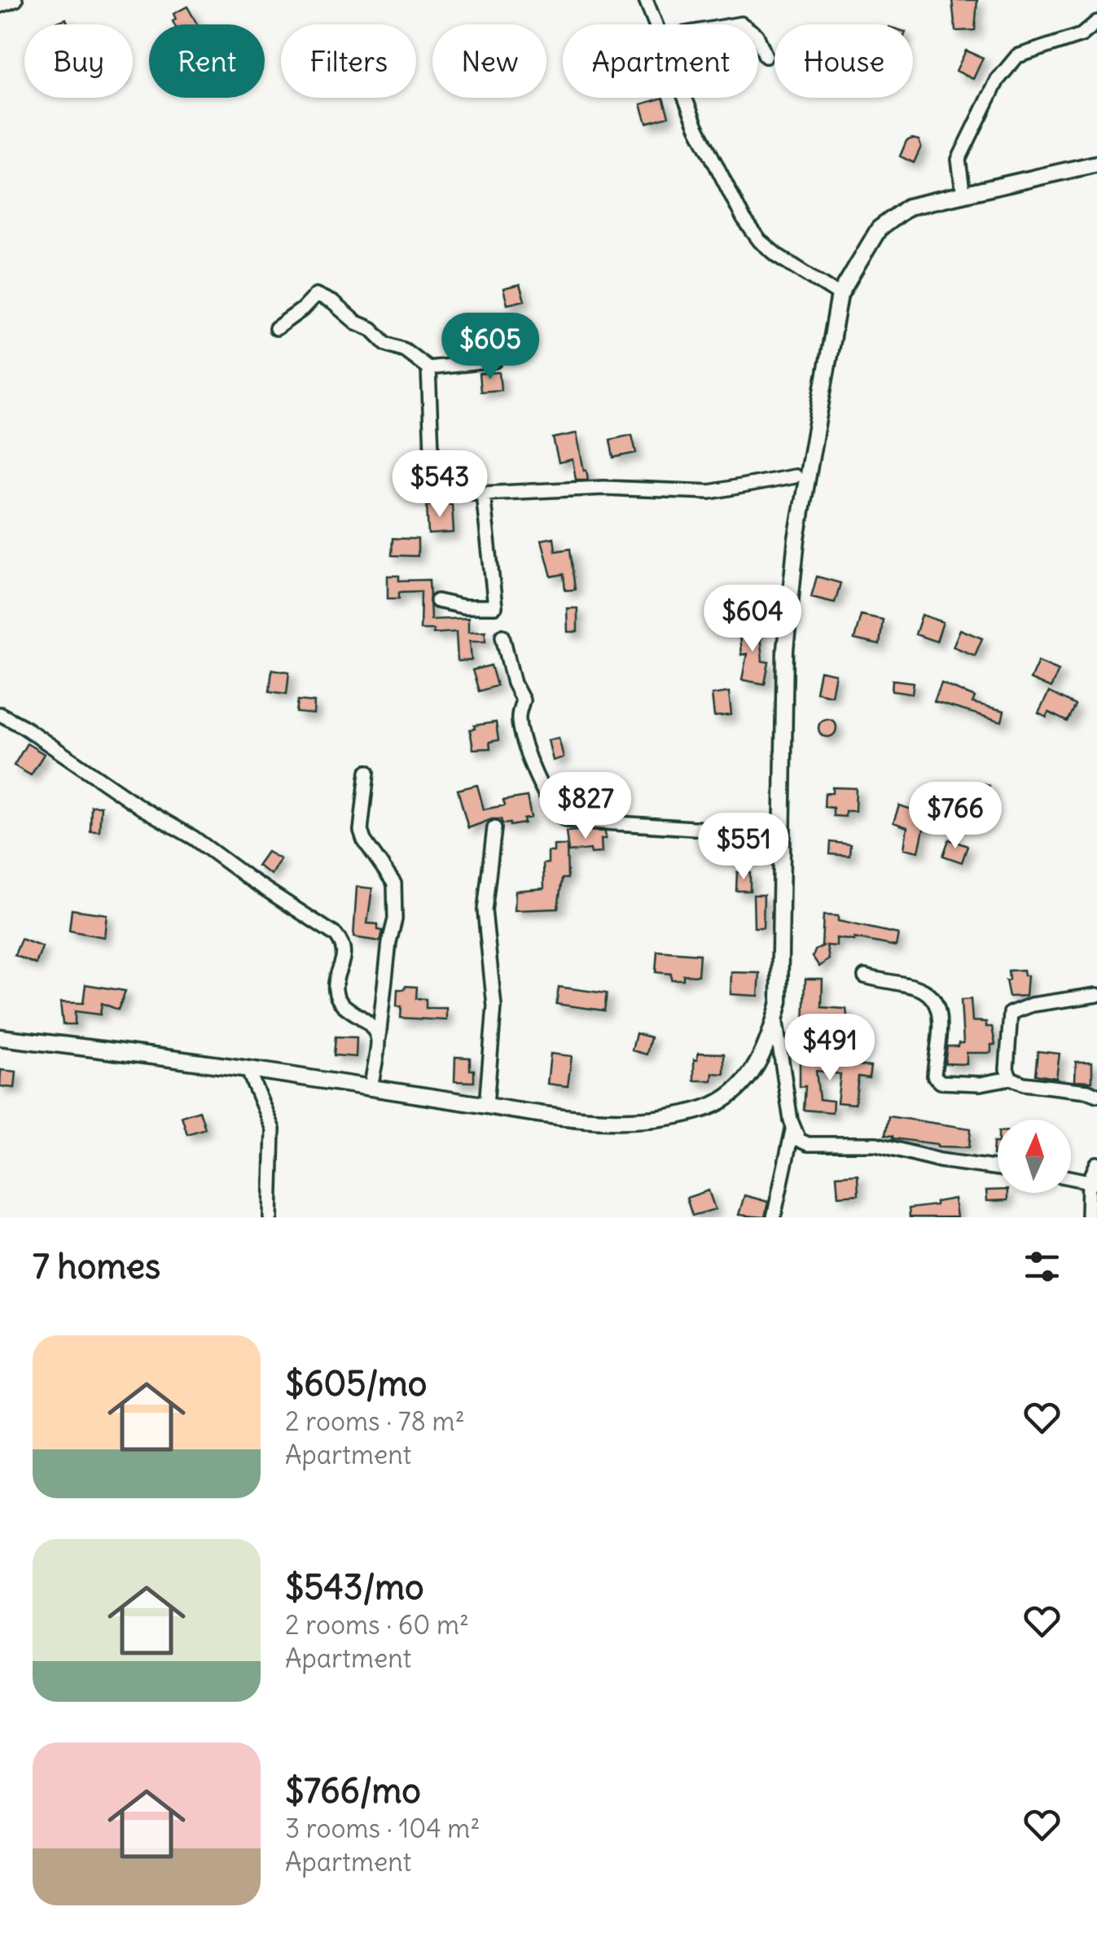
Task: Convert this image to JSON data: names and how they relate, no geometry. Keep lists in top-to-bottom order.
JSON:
{
  "north": "top",
  "page": {
    "chip": [
      "Buy",
      "Rent",
      "Filters",
      "New",
      "Apartment",
      "House"
    ],
    "price": [
      "$605",
      "$543",
      "$604",
      "$827",
      "$766",
      "$551",
      "$491"
    ],
    "heading": "7 homes",
    "list": [
      {
        "name": "$605/mo",
        "note": "2 rooms · 78 m² · Apartment"
      },
      {
        "name": "$543/mo",
        "note": "2 rooms · 60 m² · Apartment"
      },
      {
        "name": "$766/mo",
        "note": "3 rooms · 104 m² · Apartment"
      }
    ]
  }
}
